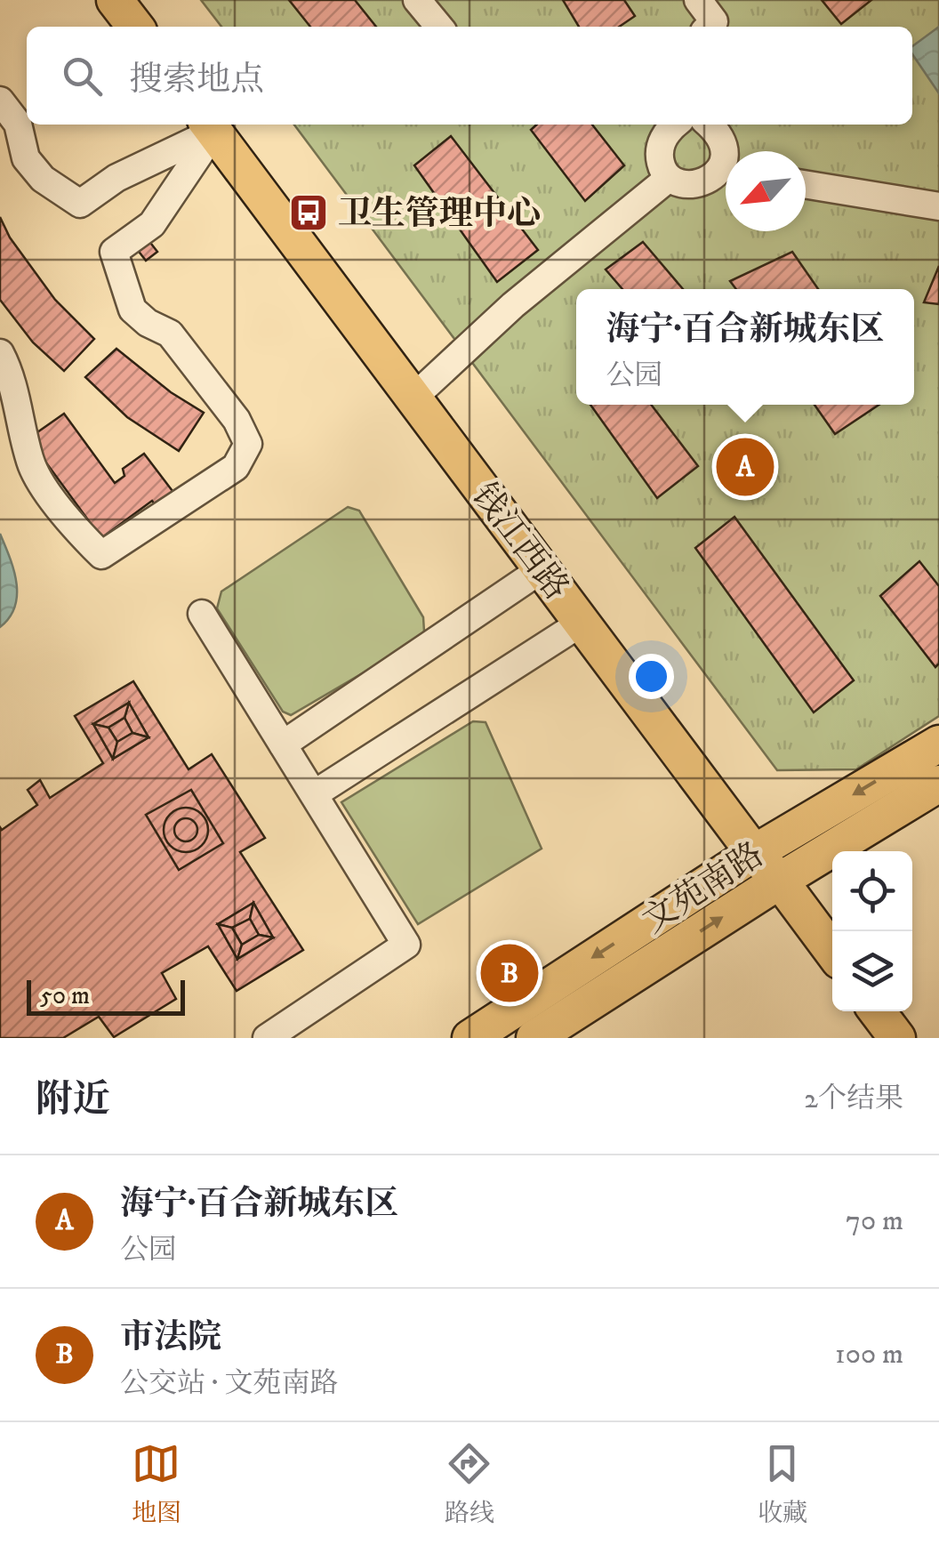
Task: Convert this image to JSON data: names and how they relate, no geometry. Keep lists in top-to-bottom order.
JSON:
{
  "streets": {
    "main road": ["钱江西路", "文苑南路"]
  },
  "crossings": [
    ["钱江西路", "文苑南路"]
  ],
  "places": {
    "bus stop": ["卫生管理中心"]
  },
  "scale_bar": "50 m",
  "north": "bottom left",
  "page": {
    "search": "搜索地点",
    "popup": ["海宁·百合新城东区", "公园"],
    "pins": ["A", "B"],
    "scale": "50 m",
    "heading": ["附近", "2个结果"],
    "list": [
      {
        "mark": "A",
        "name": "海宁·百合新城东区",
        "note": "公园",
        "value": "70 m"
      },
      {
        "mark": "B",
        "name": "市法院",
        "note": "公交站 · 文苑南路",
        "value": "100 m"
      }
    ],
    "nav": ["地图", "路线", "收藏"]
  }
}
